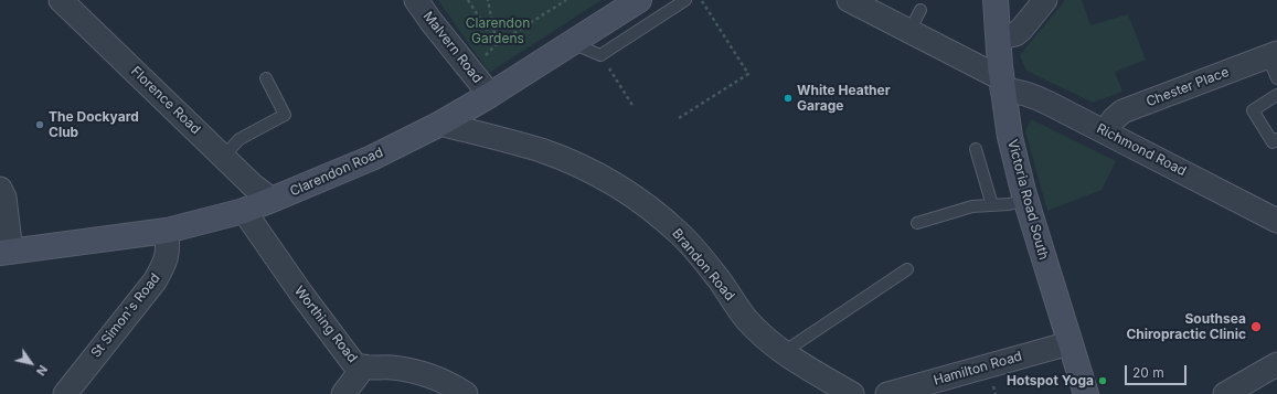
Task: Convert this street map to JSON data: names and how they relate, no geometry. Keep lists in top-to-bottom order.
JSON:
{
  "streets": {
    "street": [
      "Malvern Road",
      "Chester Place",
      "Florence Road",
      "Richmond Road",
      "Clarendon Road",
      "Victoria Road South",
      "Brandon Road",
      "St Simon's Road",
      "Worthing Road",
      "Hamilton Road"
    ]
  },
  "crossings": [
    ["Malvern Road", "Clarendon Road"],
    ["Chester Place", "Richmond Road"],
    ["Florence Road", "Clarendon Road"],
    ["Richmond Road", "Victoria Road South"],
    ["Clarendon Road", "Brandon Road"],
    ["Clarendon Road", "St Simon's Road"],
    ["Clarendon Road", "Worthing Road"],
    ["Victoria Road South", "Hamilton Road"]
  ],
  "parks": ["Clarendon Gardens"],
  "places": [
    "White Heather Garage",
    "The Dockyard Club",
    "Southsea Chiropractic Clinic",
    "Hotspot Yoga"
  ],
  "scale_bar": "20 m",
  "north": "bottom right"
}
